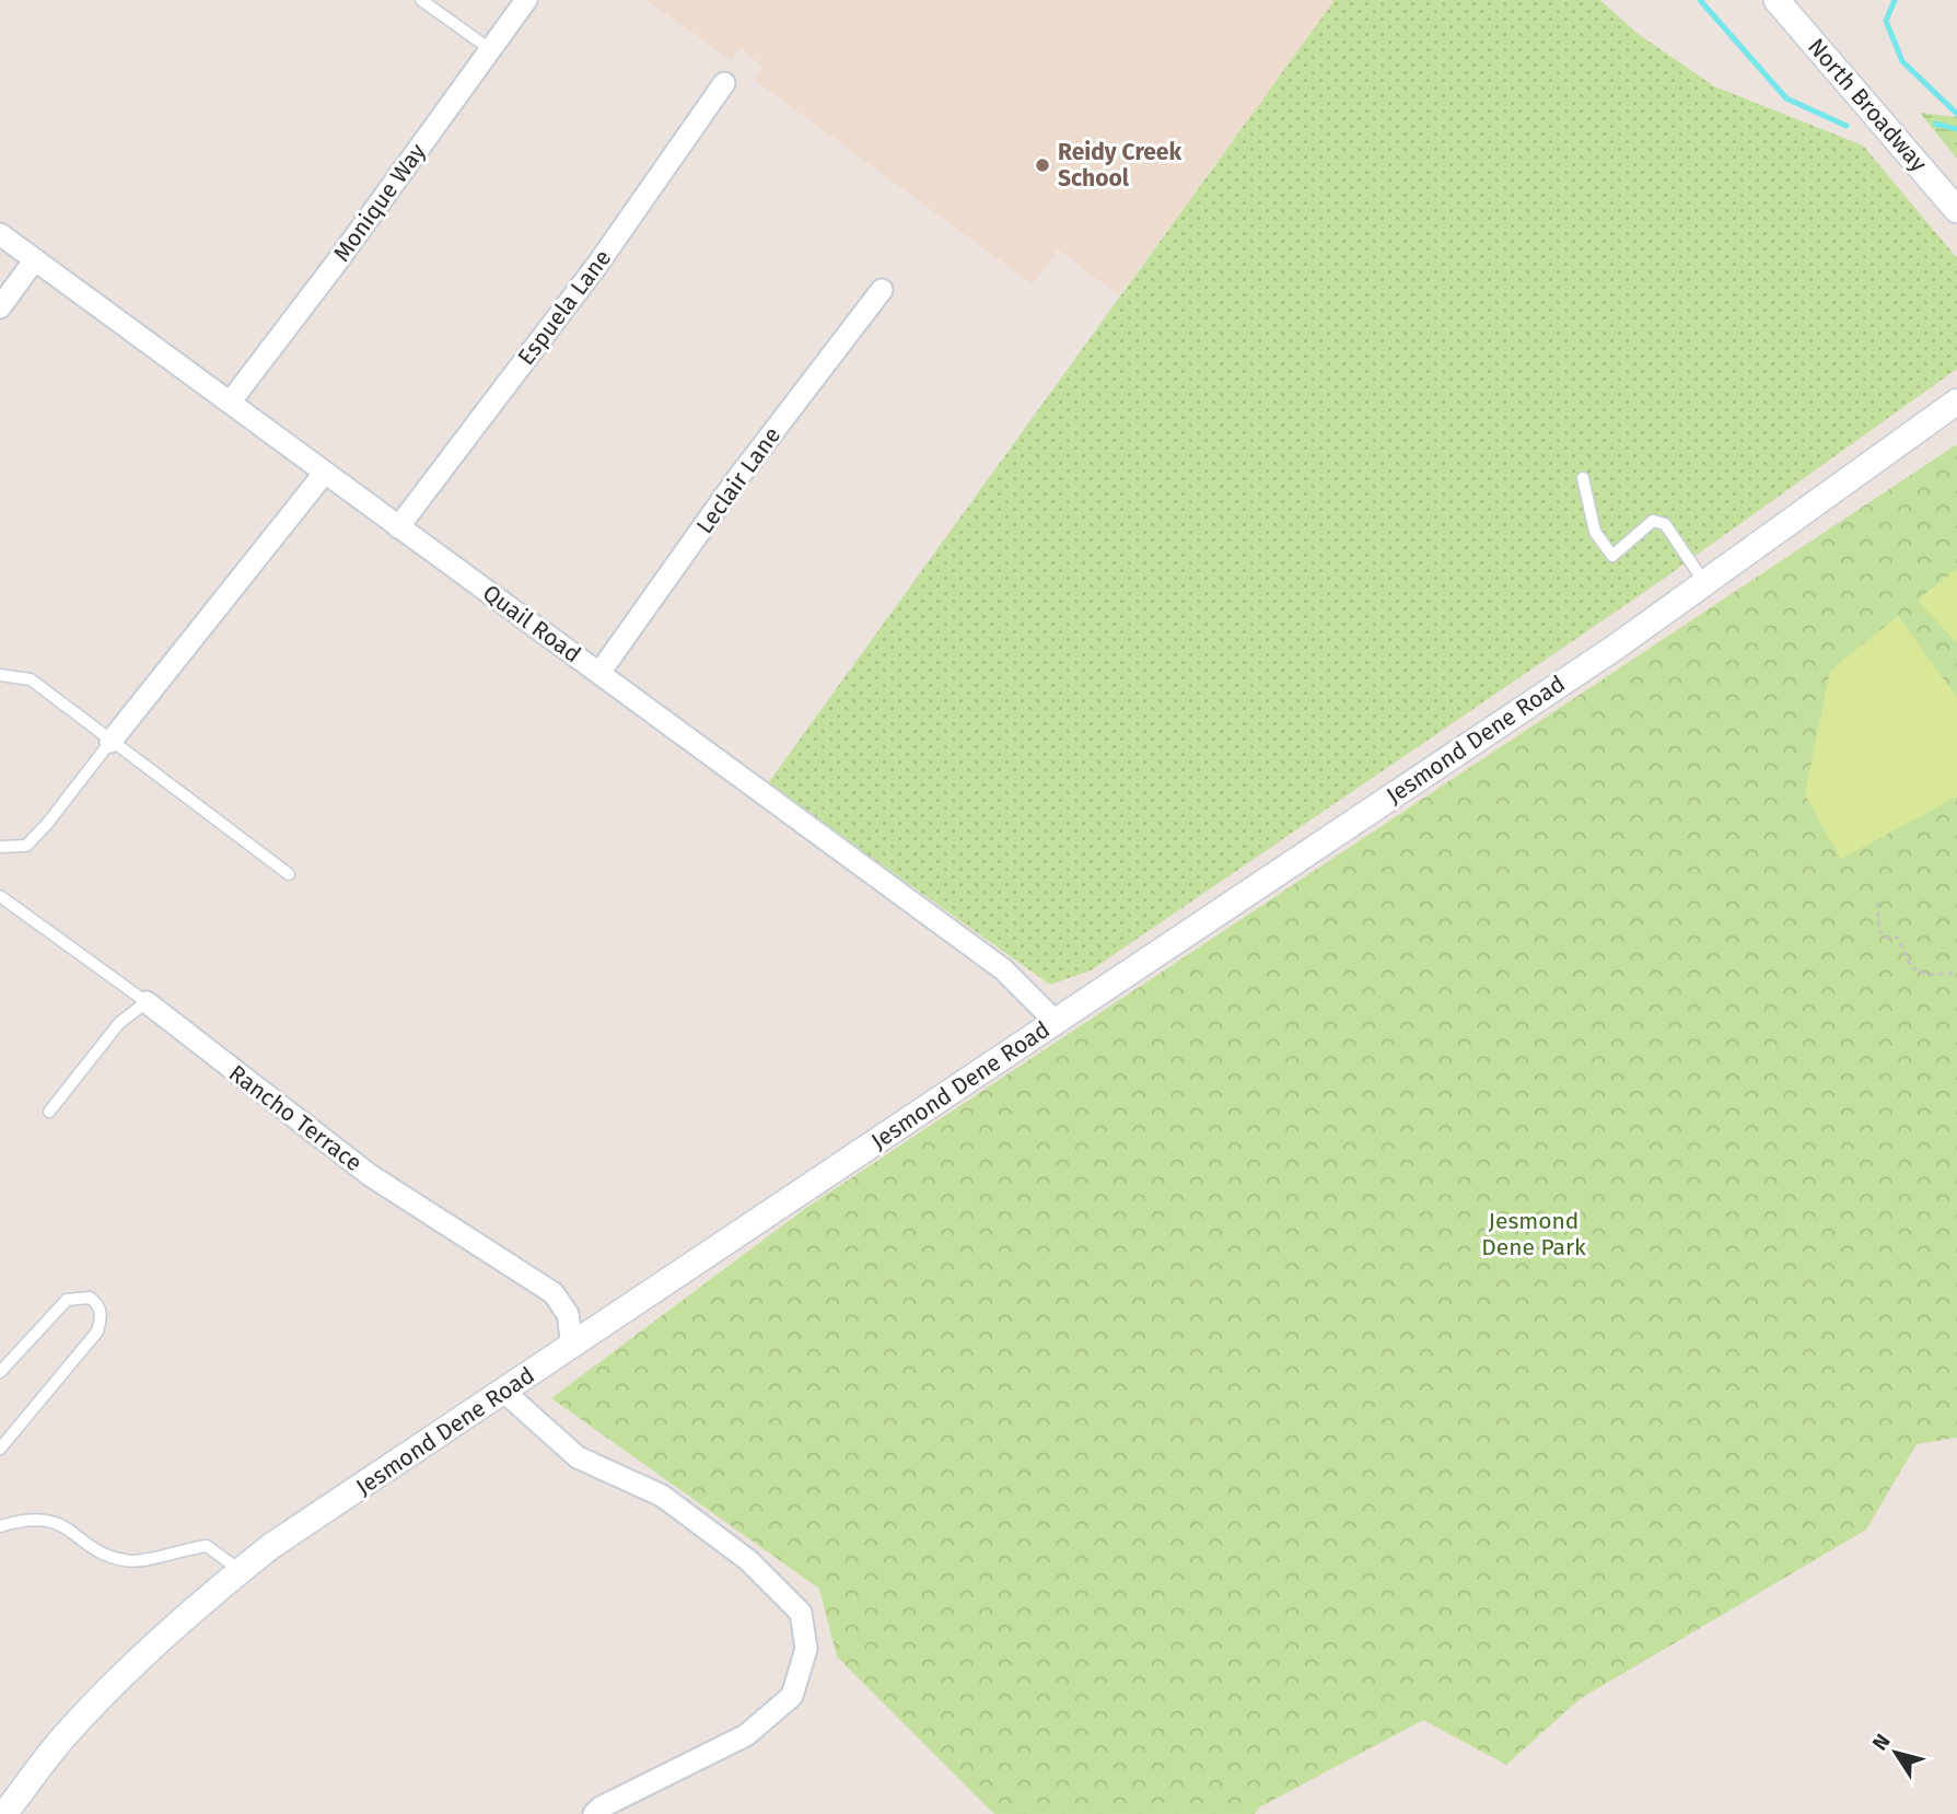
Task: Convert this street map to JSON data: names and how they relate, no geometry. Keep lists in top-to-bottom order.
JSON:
{
  "streets": {
    "street": [
      "North Broadway",
      "Monique Way",
      "Espuela Lane",
      "Leclair Lane",
      "Quail Road",
      "Jesmond Dene Road",
      "Rancho Terrace"
    ]
  },
  "crossings": [
    ["Monique Way", "Quail Road"],
    ["Espuela Lane", "Quail Road"],
    ["Leclair Lane", "Quail Road"],
    ["Quail Road", "Jesmond Dene Road"],
    ["Jesmond Dene Road", "Rancho Terrace"]
  ],
  "parks": ["Jesmond Dene Park"],
  "places": ["Reidy Creek School"],
  "north": "top left"
}
